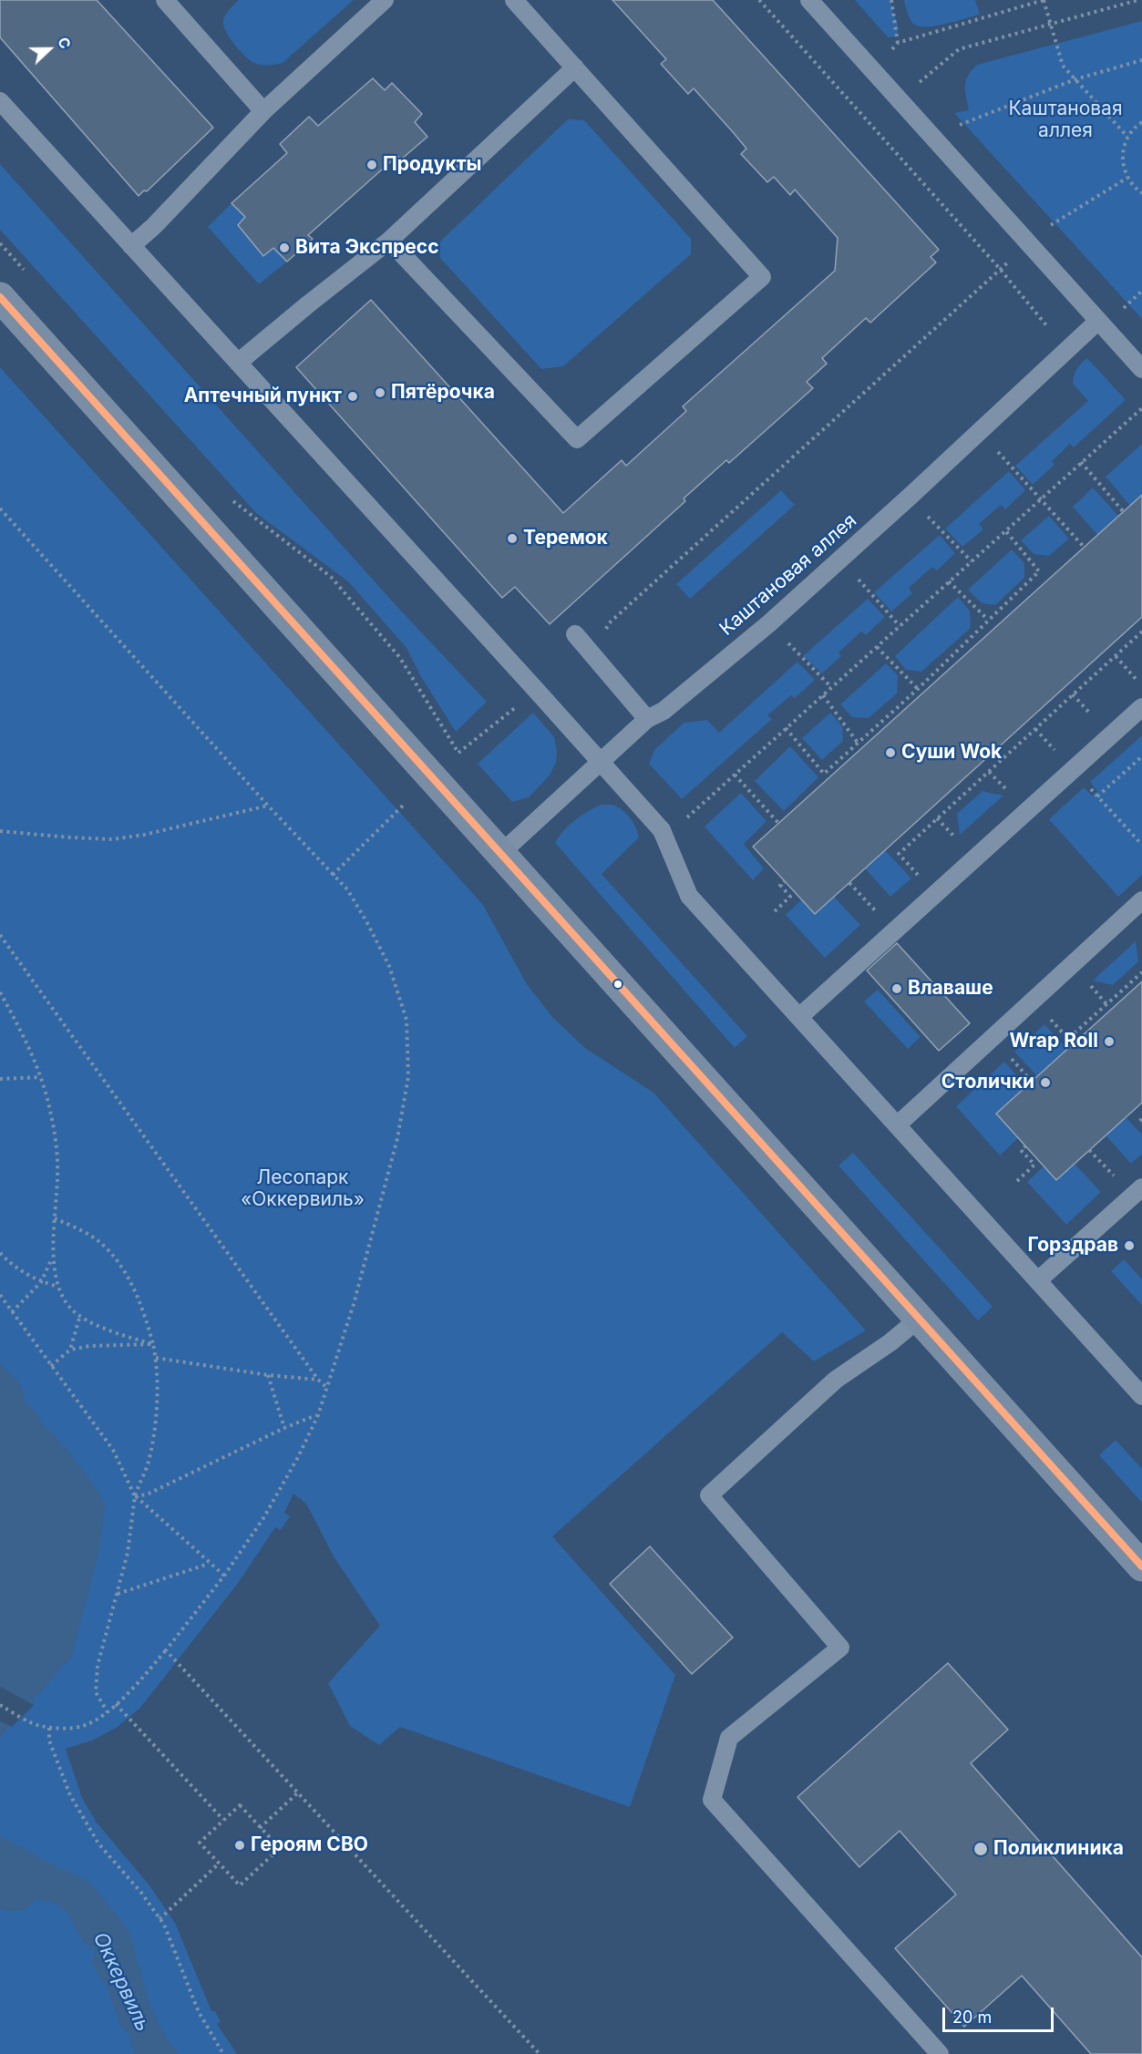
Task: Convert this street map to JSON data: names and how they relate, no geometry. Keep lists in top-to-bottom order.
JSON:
{
  "streets": {
    "lane": ["Каштановая аллея"]
  },
  "water": ["Оккервиль"],
  "parks": ["Каштановая аллея", "Лесопарк «Оккервиль»"],
  "places": [
    "Продукты",
    "Вита Экспресс",
    "Пятёрочка",
    "Аптечный пункт",
    "Теремок",
    "Суши Wok",
    "Влаваше",
    "Wrap Roll",
    "Столички",
    "Горздрав",
    "Героям СВО",
    "Поликлиника"
  ],
  "scale_bar": "20 m",
  "north": "right"
}
